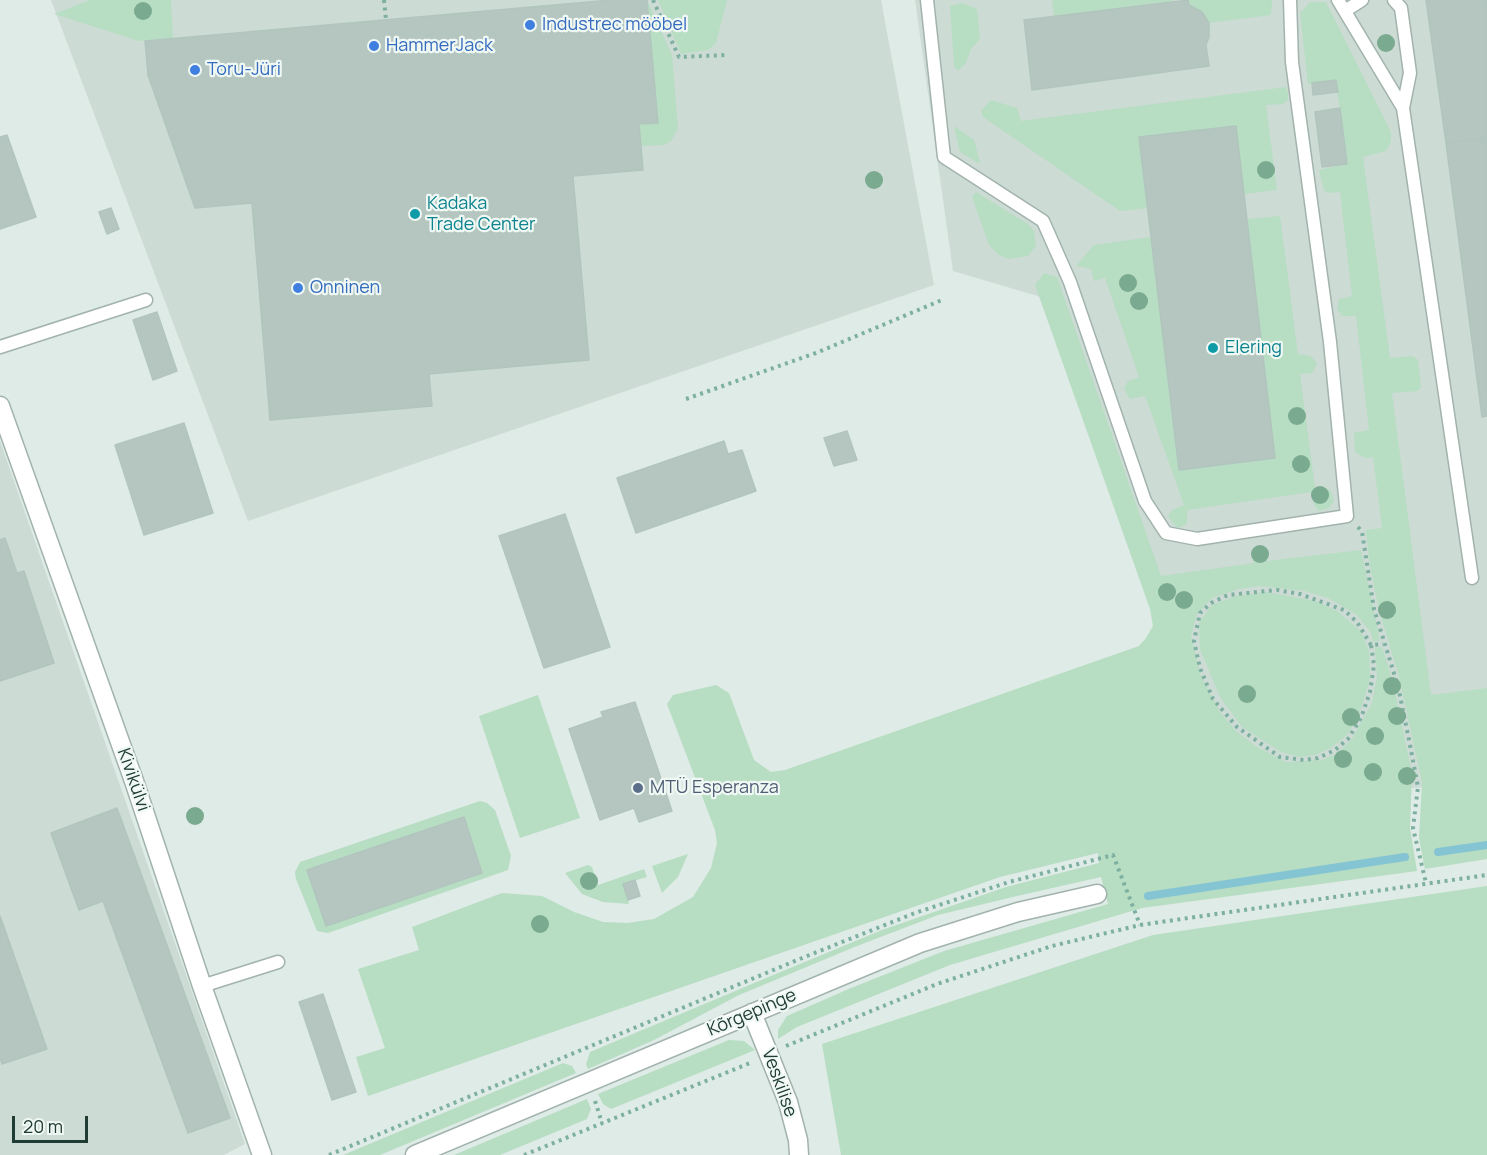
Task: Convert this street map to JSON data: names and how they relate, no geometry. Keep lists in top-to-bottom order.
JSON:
{
  "streets": {
    "street": ["Kivikülvi", "Kõrgepinge", "Veskilise"]
  },
  "crossings": [
    ["Kõrgepinge", "Veskilise"]
  ],
  "places": [
    "Industrec mööbel",
    "HammerJack",
    "Toru-Jüri",
    "Kadaka Trade Center",
    "Onninen",
    "Elering",
    "MTÜ Esperanza"
  ],
  "scale_bar": "20 m"
}
